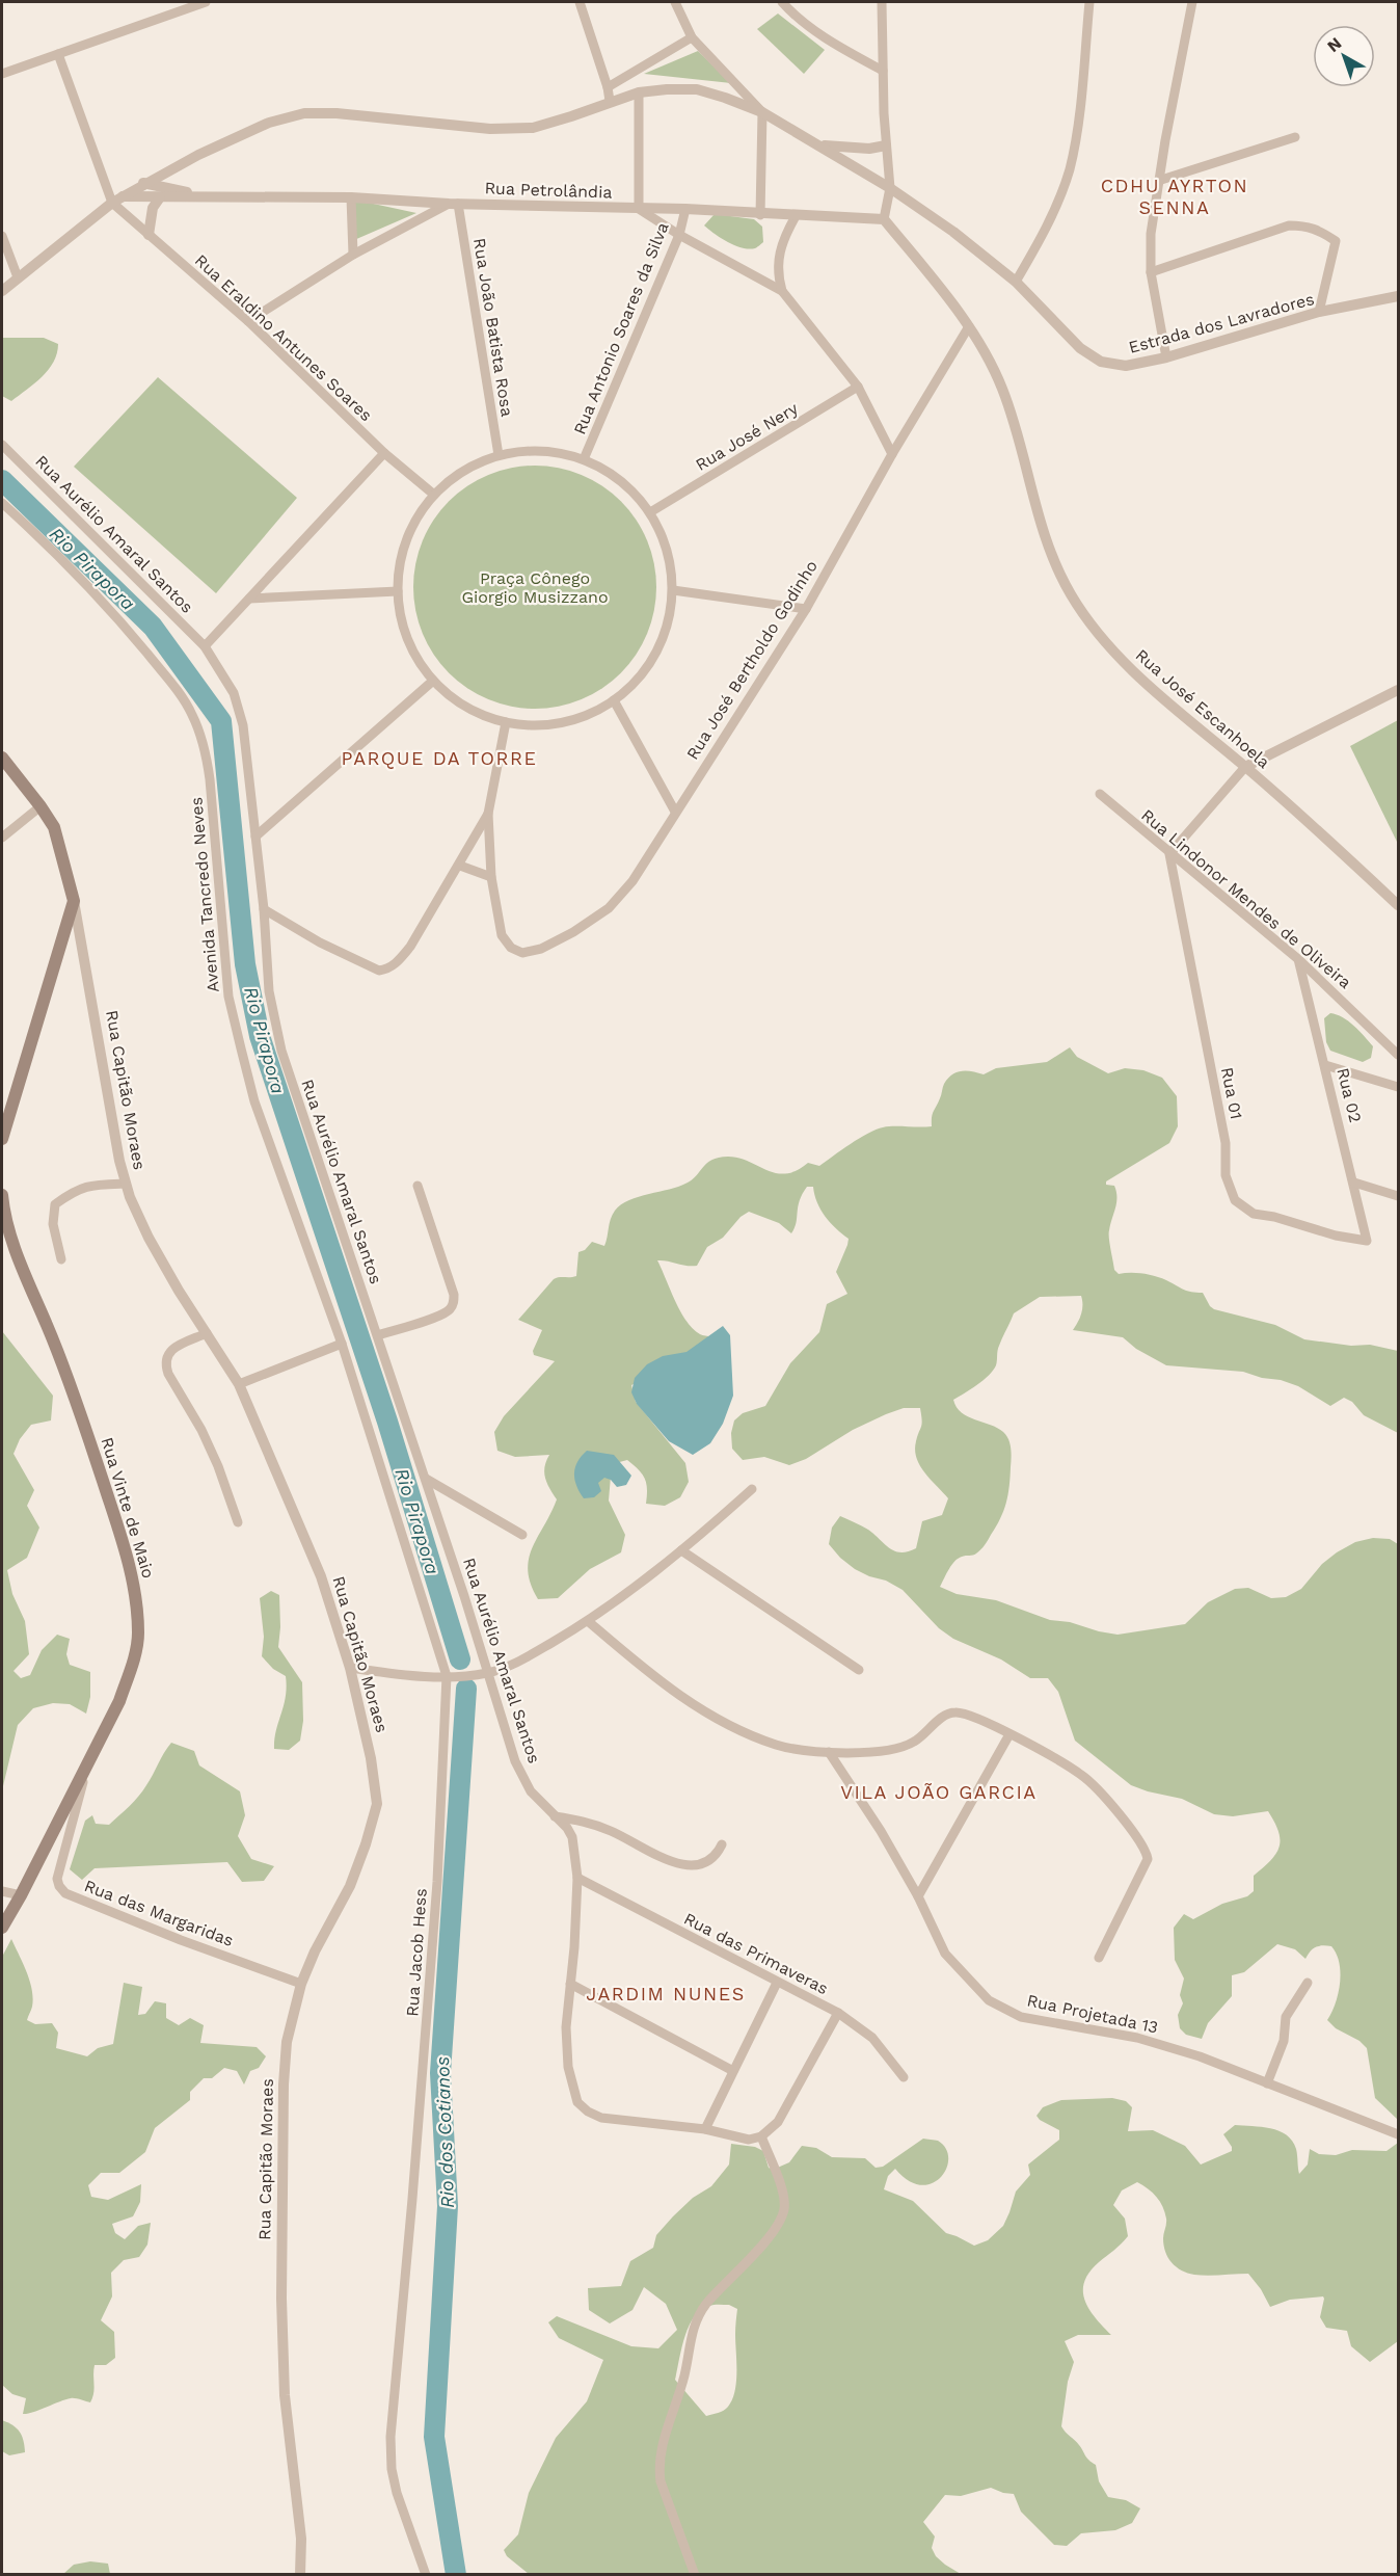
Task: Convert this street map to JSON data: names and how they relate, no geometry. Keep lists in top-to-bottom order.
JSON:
{
  "streets": {
    "main road": ["Rua Capitão Moraes", "Rua Vinte de Maio"],
    "street": [
      "Rua Petrolândia",
      "Estrada dos Lavradores",
      "Rua João Batista Rosa",
      "Rua Antonio Soares da Silva",
      "Rua Eraldino Antunes Soares",
      "Rua José Nery",
      "Rua Aurélio Amaral Santos",
      "Rua José Bertholdo Godinho",
      "Rua José Escanhoela",
      "Avenida Tancredo Neves",
      "Rua Lindonor Mendes de Oliveira",
      "Rua 01",
      "Rua 02",
      "Rua das Margaridas",
      "Rua Jacob Hess",
      "Rua das Primaveras",
      "Rua Projetada 13"
    ]
  },
  "crossings": [
    ["Rua Petrolândia", "Rua João Batista Rosa"],
    ["Rua Petrolândia", "Rua Antonio Soares da Silva"],
    ["Rua Petrolândia", "Rua José Escanhoela"],
    ["Estrada dos Lavradores", "Rua Eraldino Antunes Soares"],
    ["Rua Aurélio Amaral Santos", "Rua das Primaveras"],
    ["Rua José Bertholdo Godinho", "Rua José Escanhoela"],
    ["Avenida Tancredo Neves", "Rua Jacob Hess"],
    ["Rua Lindonor Mendes de Oliveira", "Rua 01"],
    ["Rua Lindonor Mendes de Oliveira", "Rua 02"],
    ["Rua Capitão Moraes", "Rua das Margaridas"],
    ["Rua 01", "Rua 02"],
    ["Rua Vinte de Maio", "Rua das Margaridas"]
  ],
  "districts": [
    "CDHU AYRTON SENNA",
    "PARQUE DA TORRE",
    "VILA JOÃO GARCIA",
    "JARDIM NUNES"
  ],
  "water": ["Rio Pirapora", "Rio dos Cotianos"],
  "parks": ["Praça Cônego Giorgio Musizzano"],
  "north": "top left"
}
